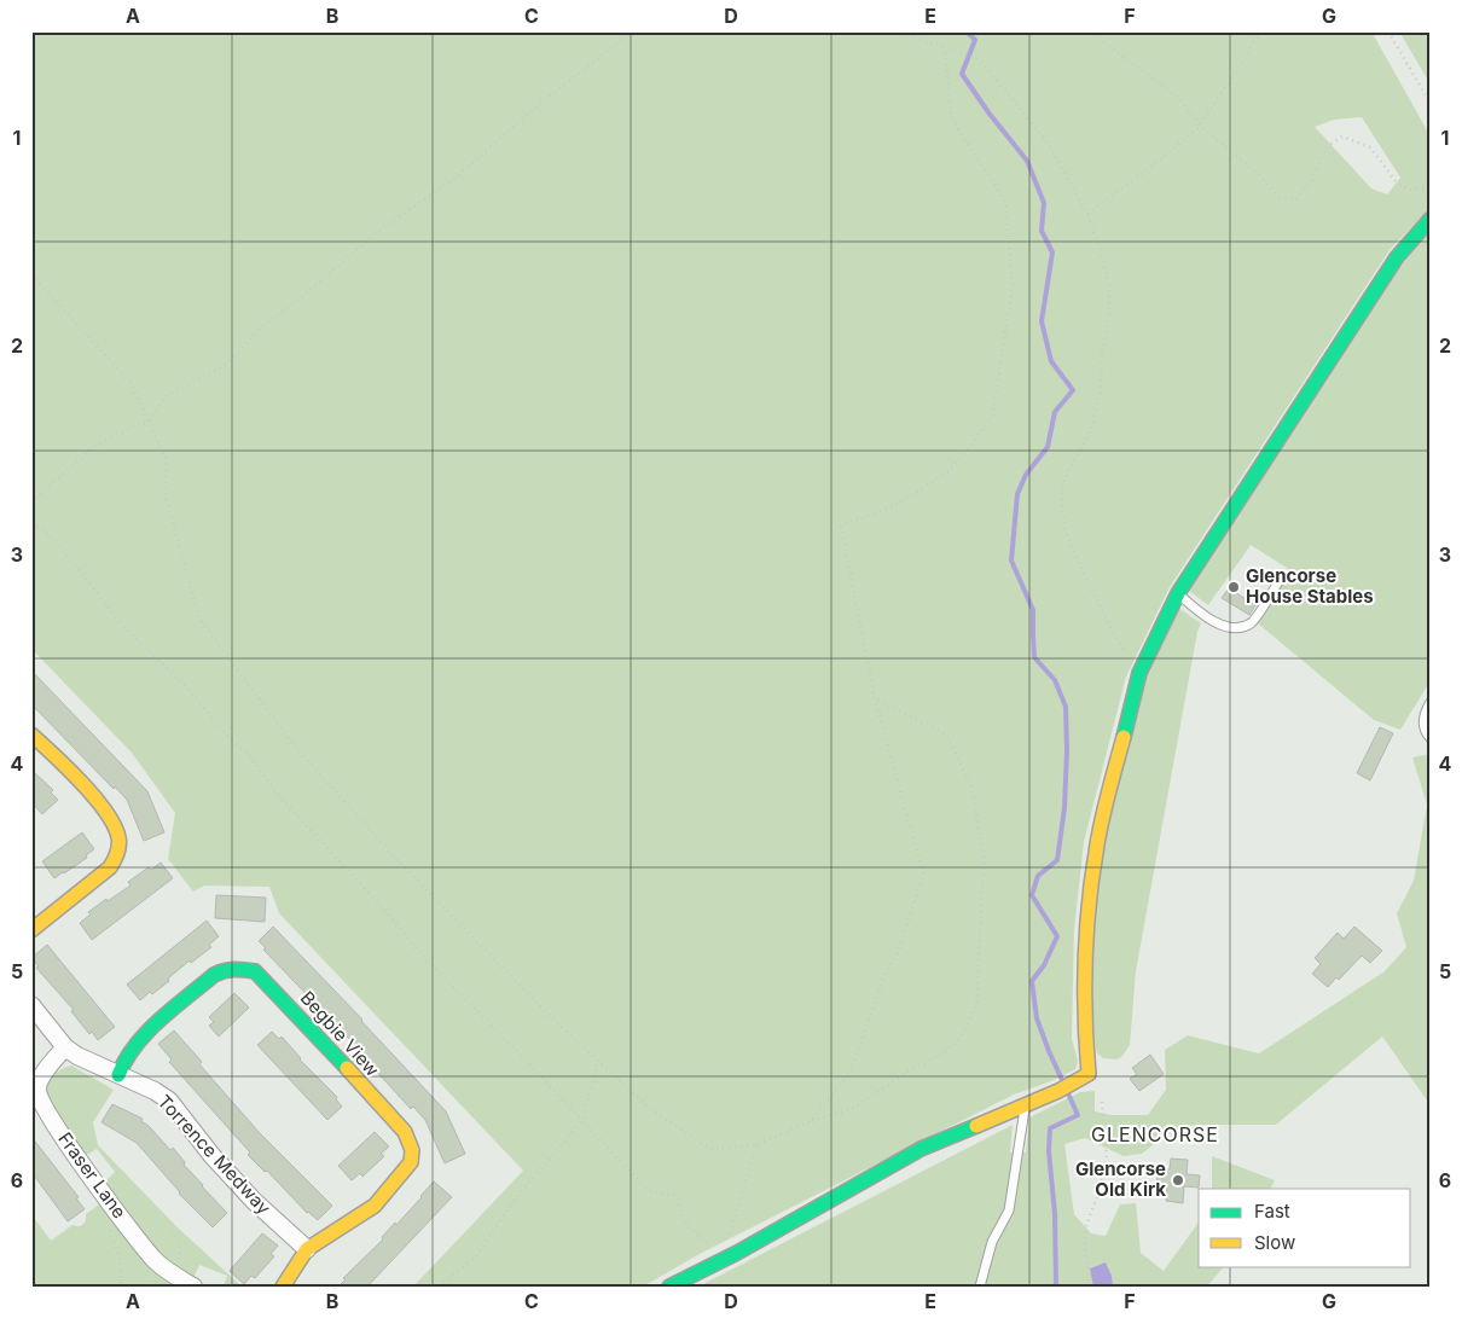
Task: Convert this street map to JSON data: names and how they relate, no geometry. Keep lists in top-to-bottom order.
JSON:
{
  "streets": {
    "street": ["Begbie View", "Torrence Medway", "Fraser Lane"]
  },
  "crossings": [
    ["Begbie View", "Torrence Medway"],
    ["Torrence Medway", "Fraser Lane"]
  ],
  "districts": ["GLENCORSE"],
  "places": ["Glencorse House Stables", "Glencorse Old Kirk"],
  "legend": ["Fast", "Slow"],
  "grid": {
    "columns": [
      "A",
      "B",
      "C",
      "D",
      "E",
      "F",
      "G"
    ],
    "rows": [
      "1",
      "2",
      "3",
      "4",
      "5",
      "6"
    ]
  }
}
